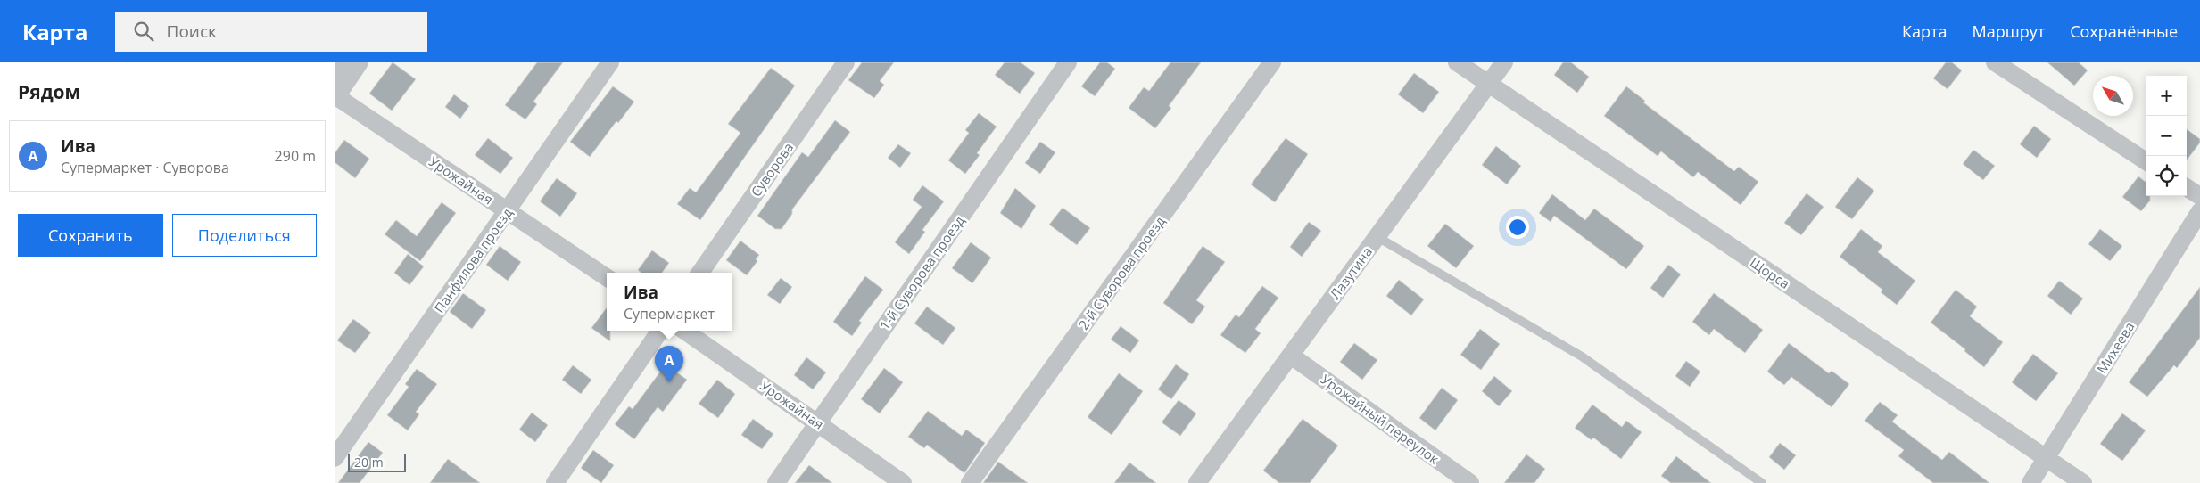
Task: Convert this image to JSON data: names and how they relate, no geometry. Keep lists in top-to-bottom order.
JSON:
{
  "streets": {
    "street": [
      "Суворова",
      "Урожайная",
      "Панфилова проезд",
      "1-й Суворова проезд",
      "2-й Суворова проезд",
      "Лазутина",
      "Щорса",
      "Михеева",
      "Урожайный переулок"
    ]
  },
  "crossings": [
    ["Урожайная", "Панфилова проезд"],
    ["Урожайная", "1-й Суворова проезд"],
    ["Лазутина", "Щорса"],
    ["Лазутина", "Урожайный переулок"],
    ["Щорса", "Михеева"]
  ],
  "scale_bar": "20 m",
  "north": "top left",
  "page": {
    "header": "Карта",
    "search": "Поиск",
    "nav": ["Карта", "Маршрут", "Сохранённые"],
    "heading": "Рядом",
    "map_buttons": ["+", "−"],
    "list": [
      {
        "mark": "A",
        "name": "Ива",
        "note": "Супермаркет · Суворова",
        "value": "290 m"
      }
    ],
    "buttons": ["Сохранить", "Поделиться"],
    "popup": ["Ива", "Супермаркет"],
    "pins": "A",
    "scale": "20 m"
  }
}
